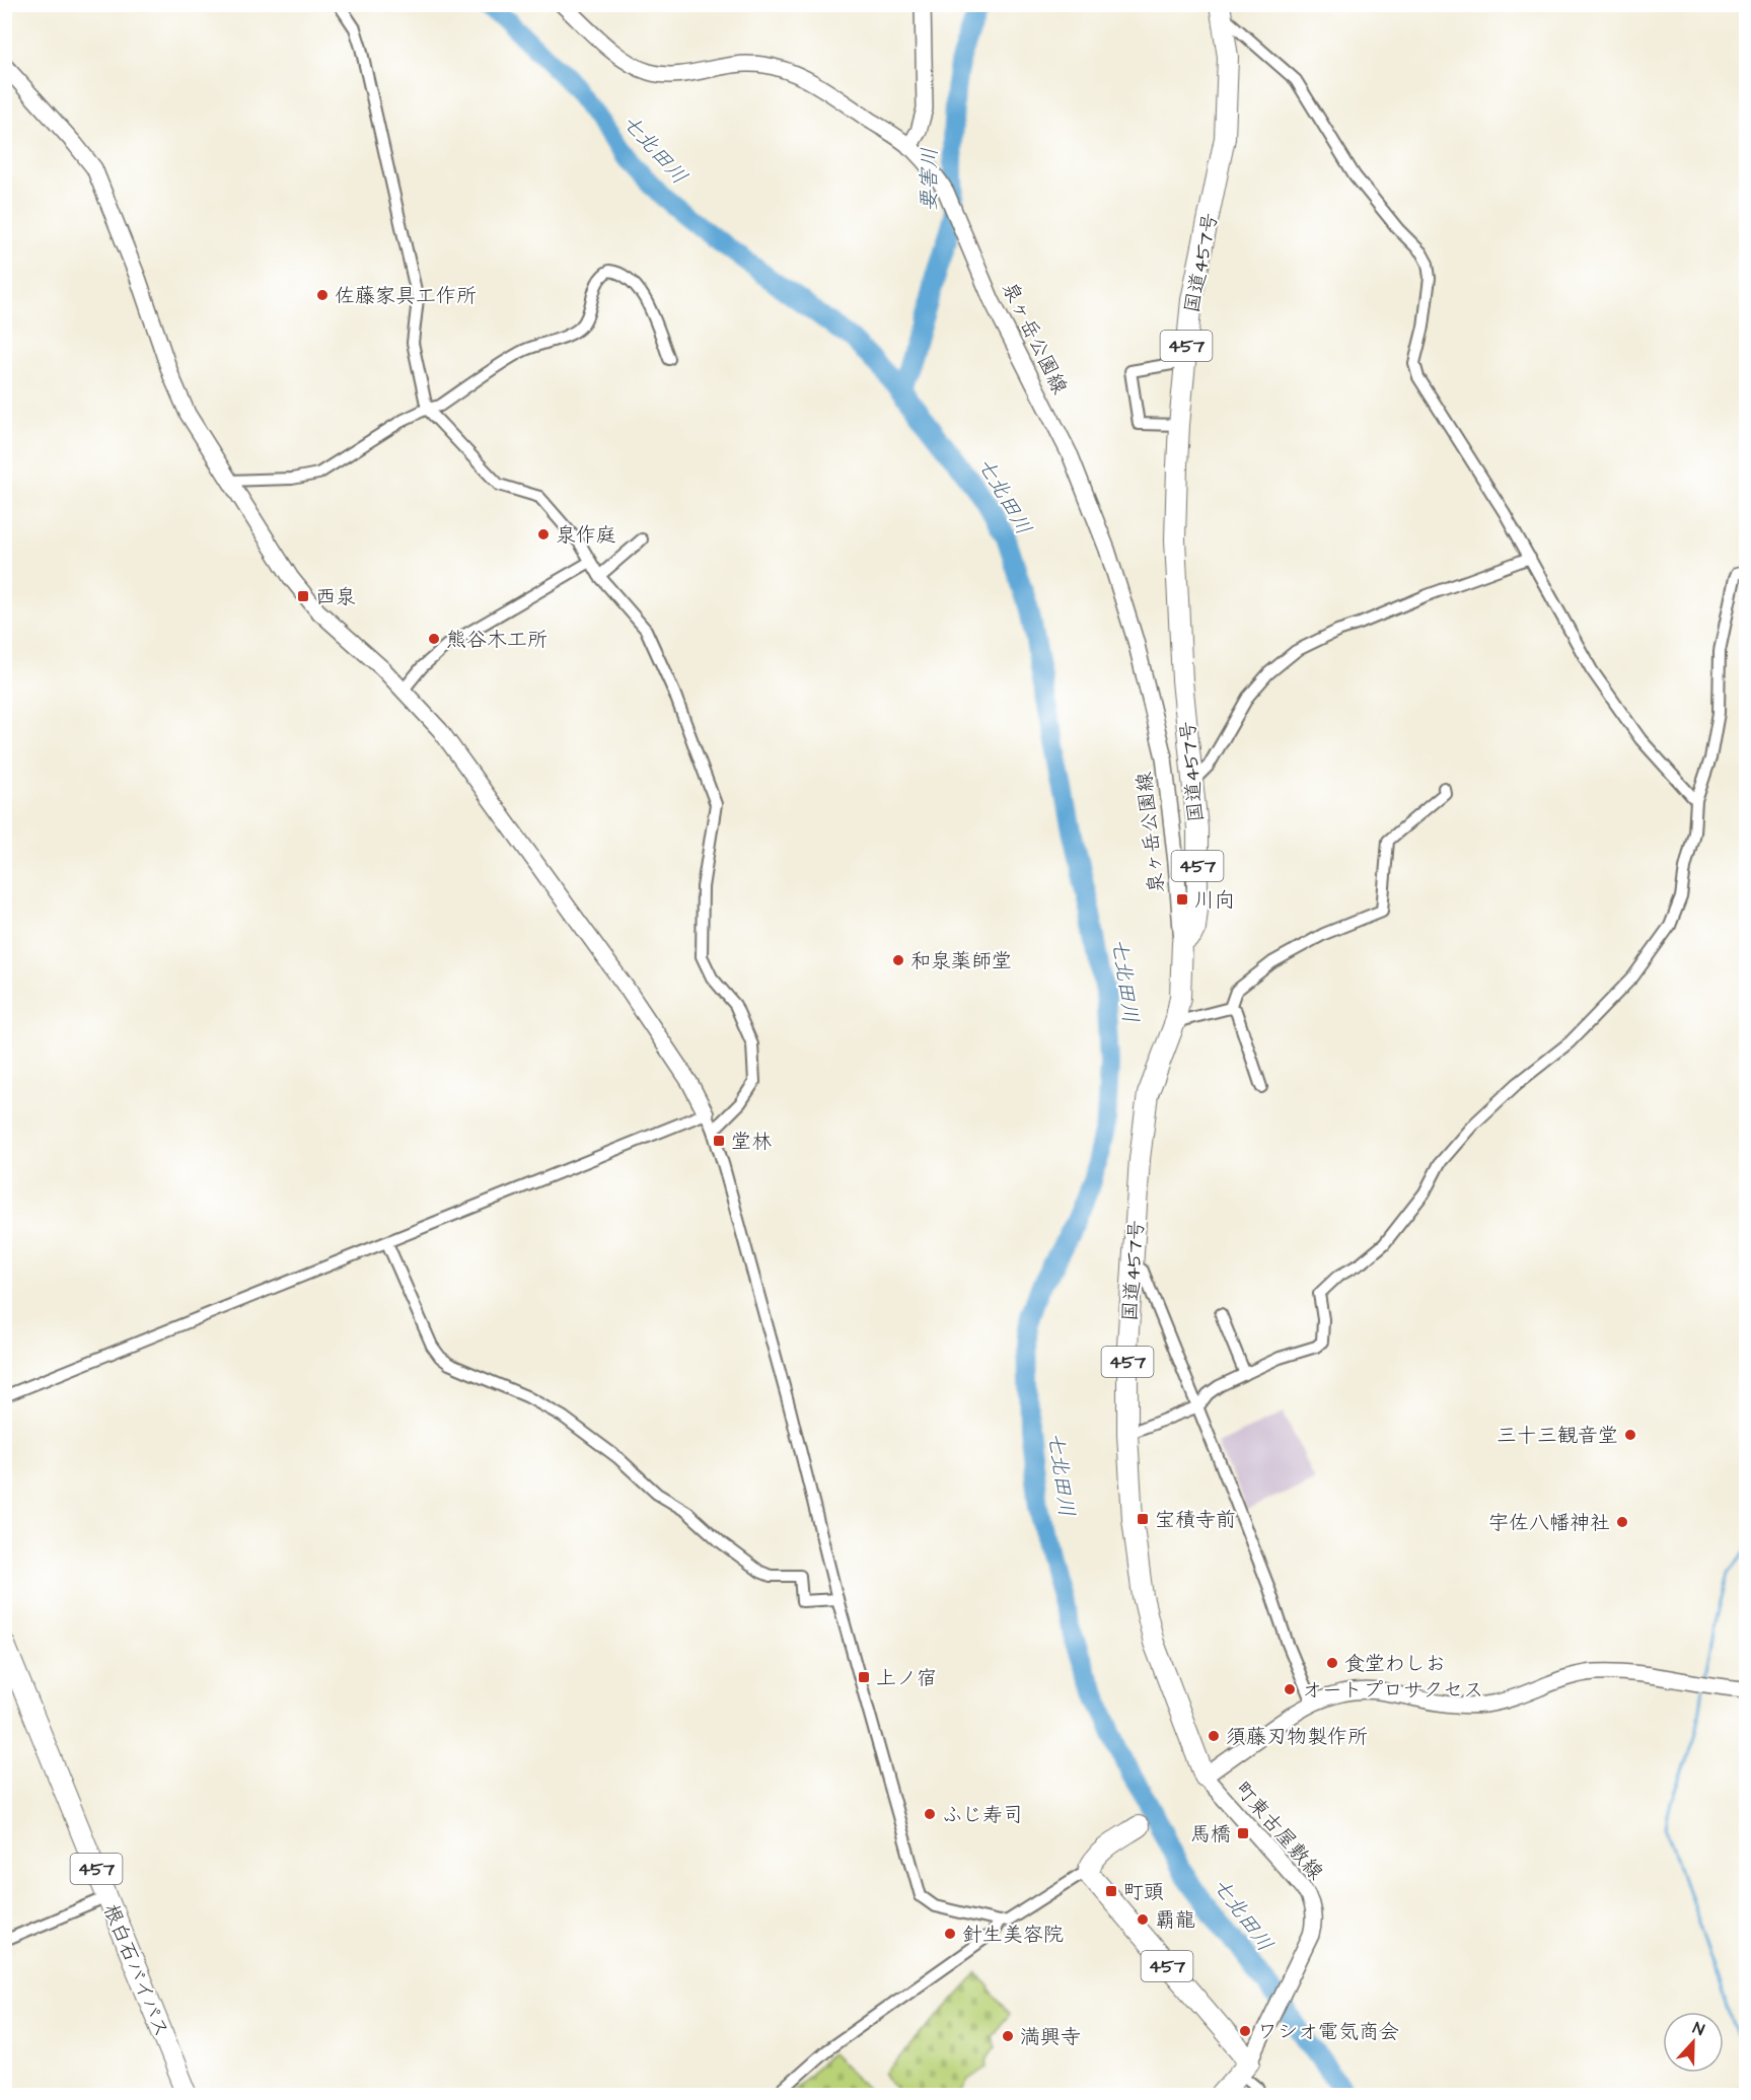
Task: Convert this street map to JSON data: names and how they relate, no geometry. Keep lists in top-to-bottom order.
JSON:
{
  "streets": {
    "highway": ["国道457号", "457", "根白石バイパス"],
    "main road": ["泉ヶ岳公園線", "町東古屋敷線"]
  },
  "crossings": [
    ["国道457号", "泉ヶ岳公園線"],
    ["国道457号", "町東古屋敷線"],
    ["457", "町東古屋敷線"]
  ],
  "water": ["七北田川", "要害川"],
  "places": {
    "other": [
      "佐藤家具工作所",
      "泉作庭",
      "熊谷木工所",
      "和泉薬師堂",
      "三十三観音堂",
      "宇佐八幡神社",
      "食堂わしお",
      "オートプロサクセス",
      "須藤刃物製作所",
      "ふじ寿司",
      "覇龍",
      "針生美容院",
      "ワシオ電気商会",
      "満興寺"
    ],
    "transit": [
      "西泉",
      "川向",
      "堂林",
      "宝積寺前",
      "上ノ宿",
      "馬橋",
      "町頭"
    ]
  },
  "north": "top"
}
